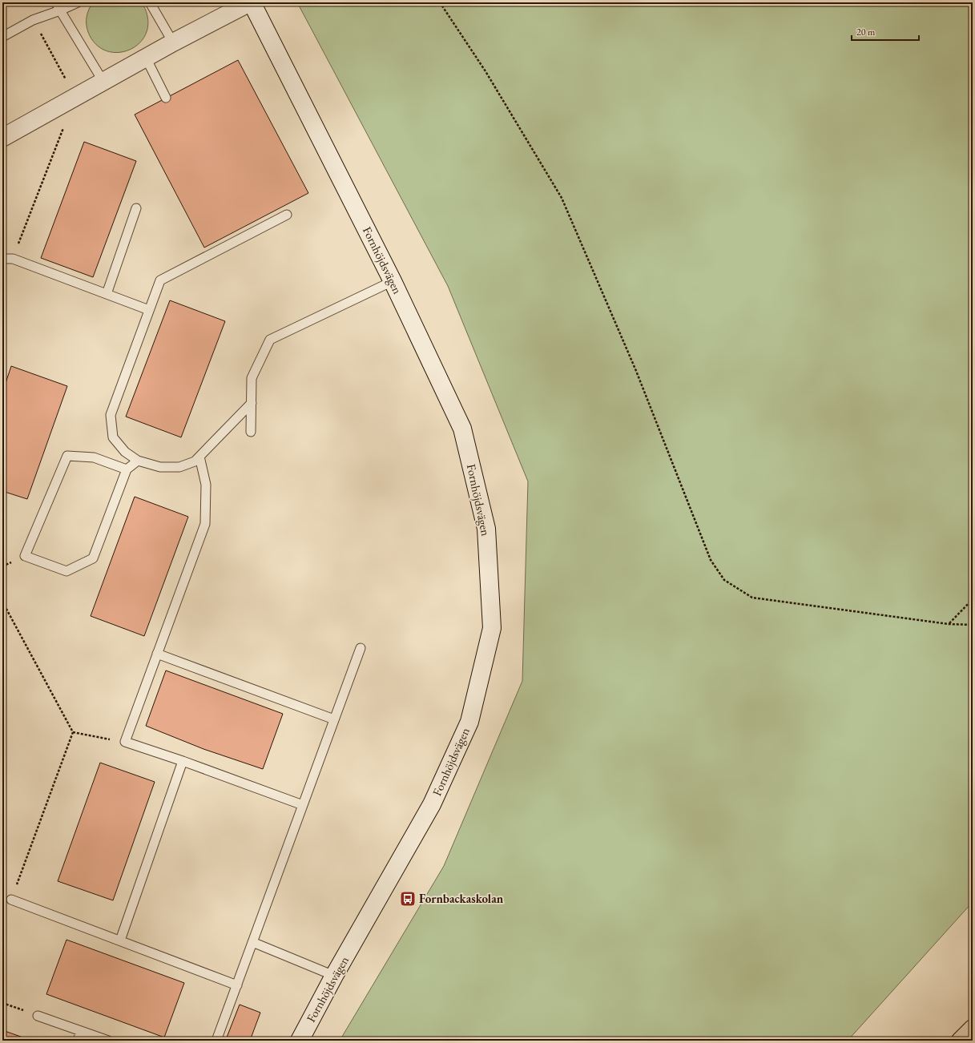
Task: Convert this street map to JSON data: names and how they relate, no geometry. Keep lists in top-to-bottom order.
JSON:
{
  "streets": {
    "street": ["Fornhöjdsvägen"]
  },
  "places": {
    "bus stop": ["Fornbackaskolan"]
  },
  "scale_bar": "20 m"
}
